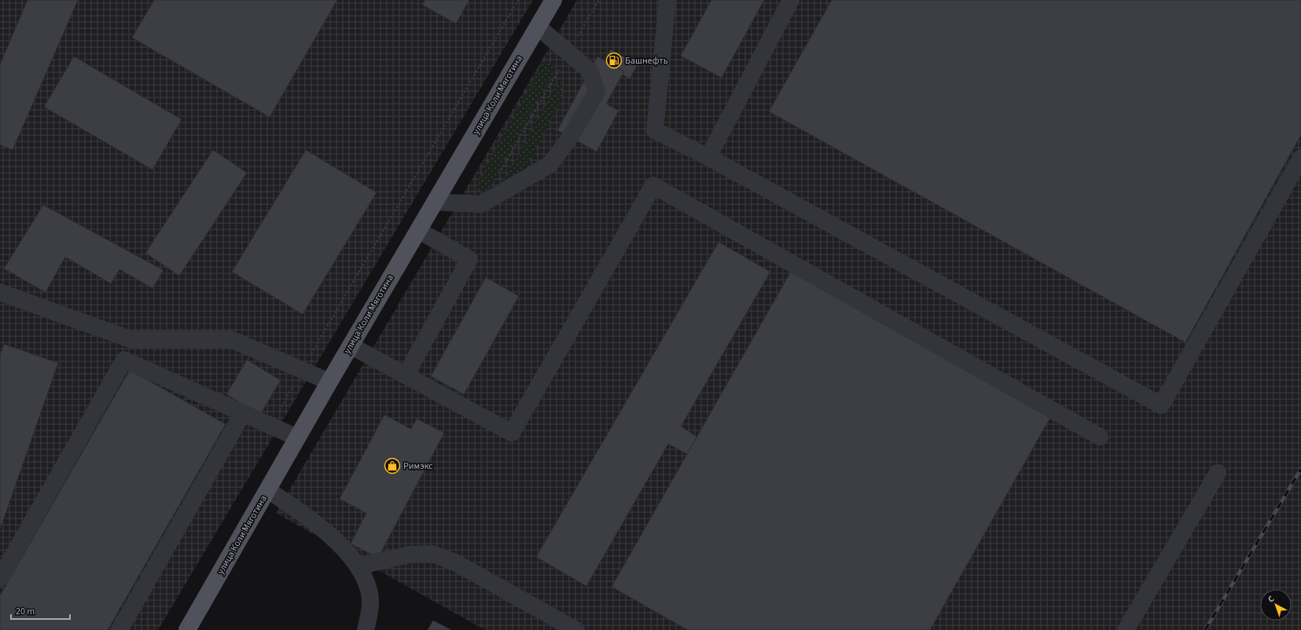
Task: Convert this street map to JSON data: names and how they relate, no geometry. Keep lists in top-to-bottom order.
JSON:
{
  "streets": {
    "main road": ["улица Коли Мяготина"]
  },
  "places": {
    "fuel station": ["Башнефть"],
    "shop": ["Римэкс"]
  },
  "scale_bar": "20 m",
  "north": "top left"
}
